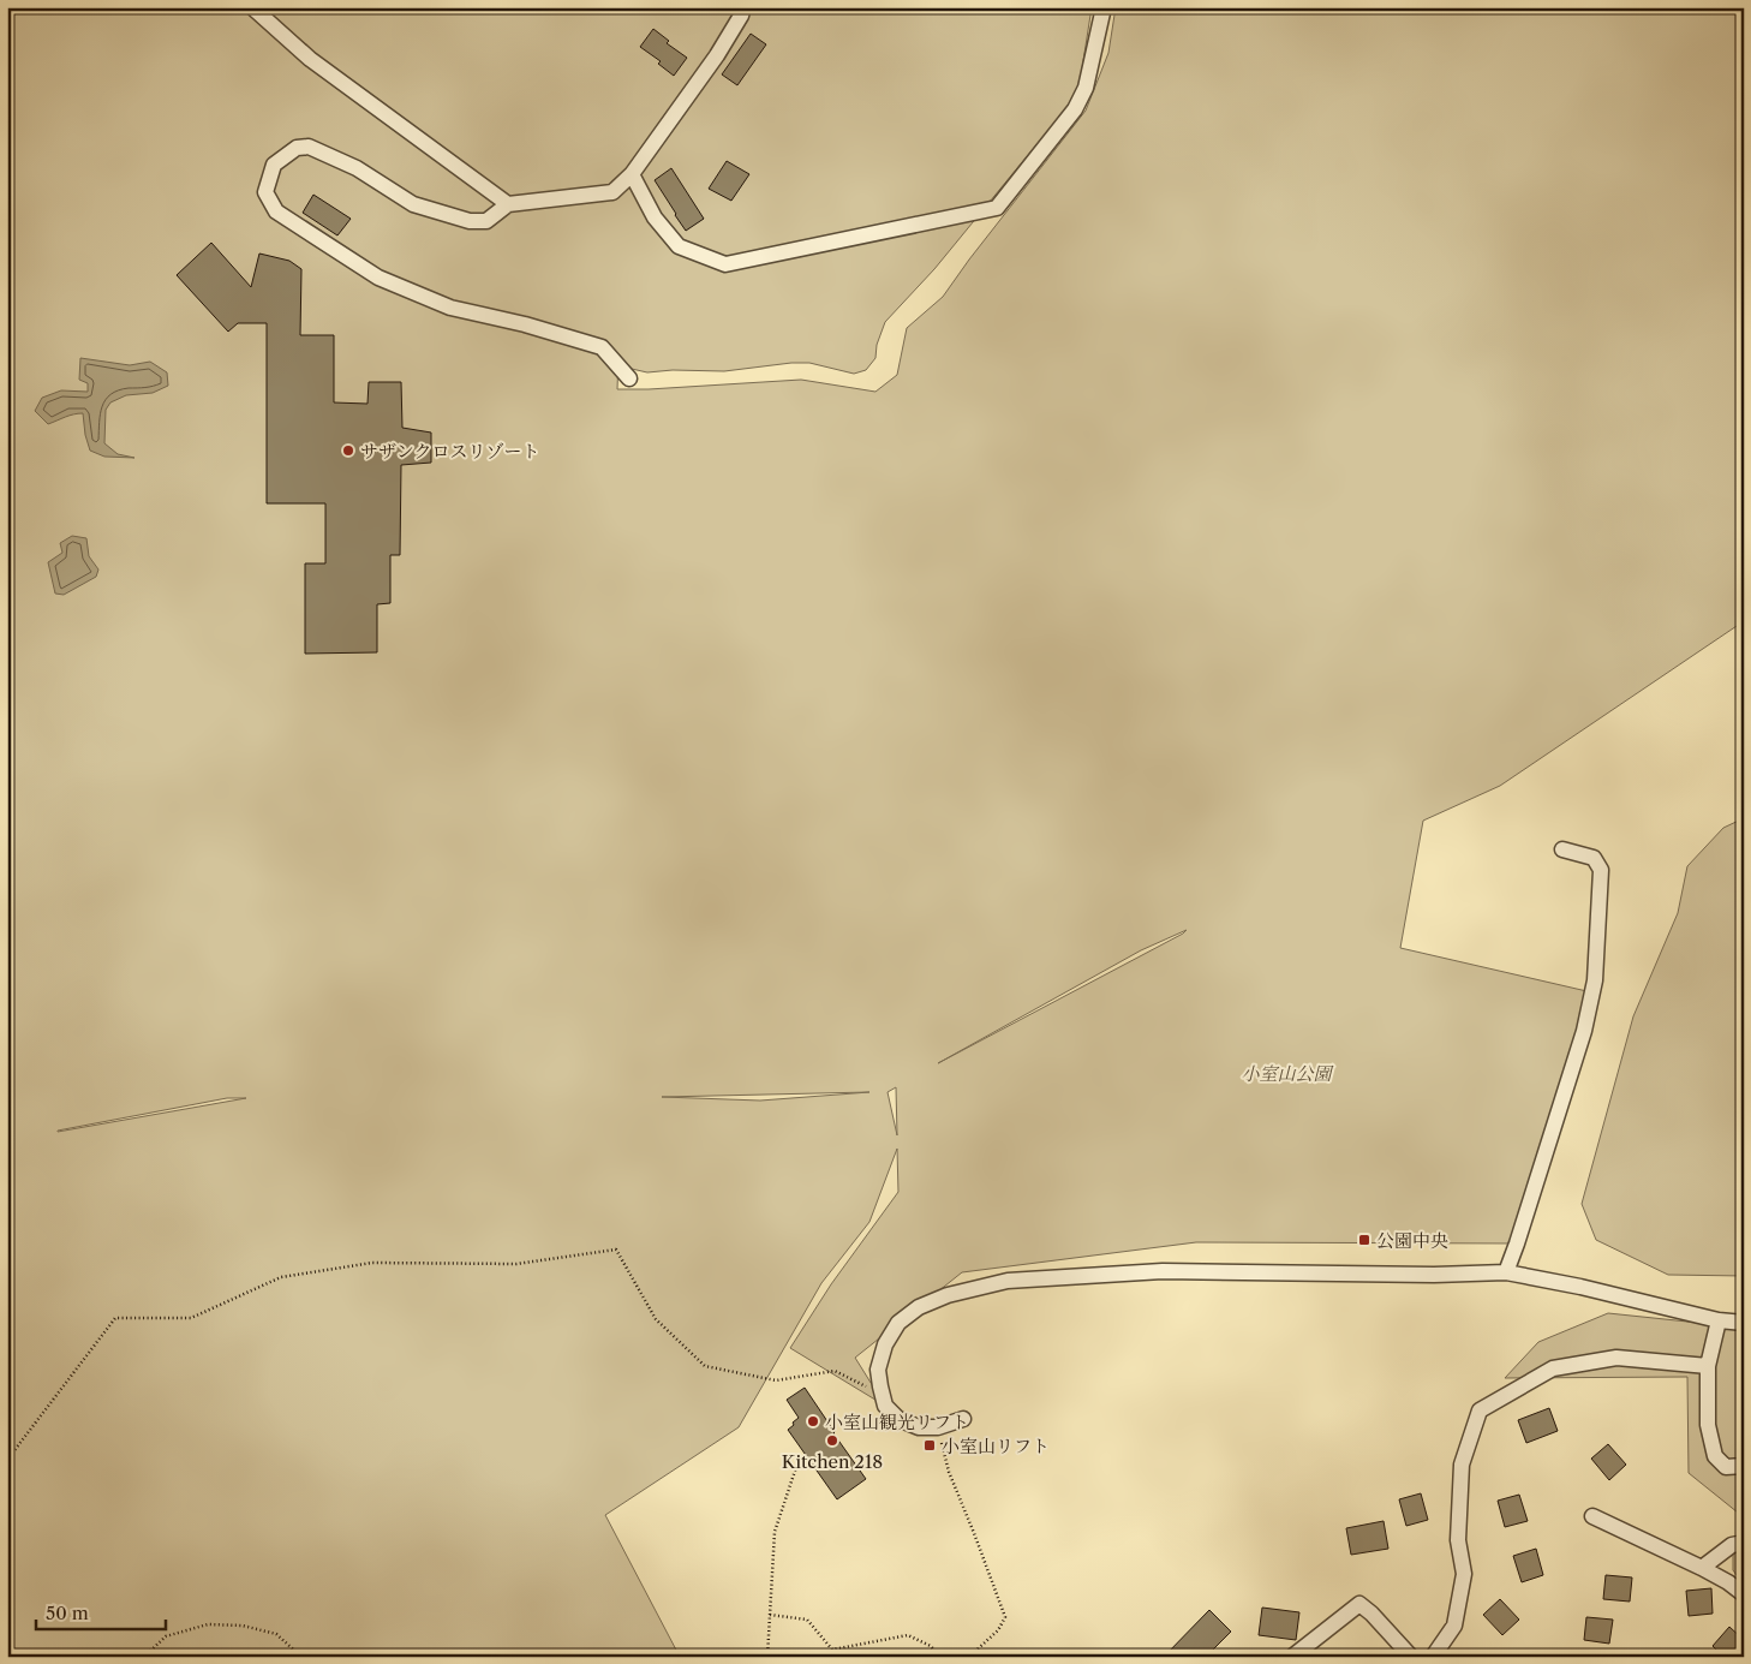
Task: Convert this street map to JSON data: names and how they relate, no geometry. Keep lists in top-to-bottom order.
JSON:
{
  "parks": ["小室山公園"],
  "places": {
    "other": ["サザンクロスリゾート", "小室山観光リフト", "Kitchen 218"],
    "transit": ["公園中央", "小室山リフト"]
  },
  "scale_bar": "50 m"
}
